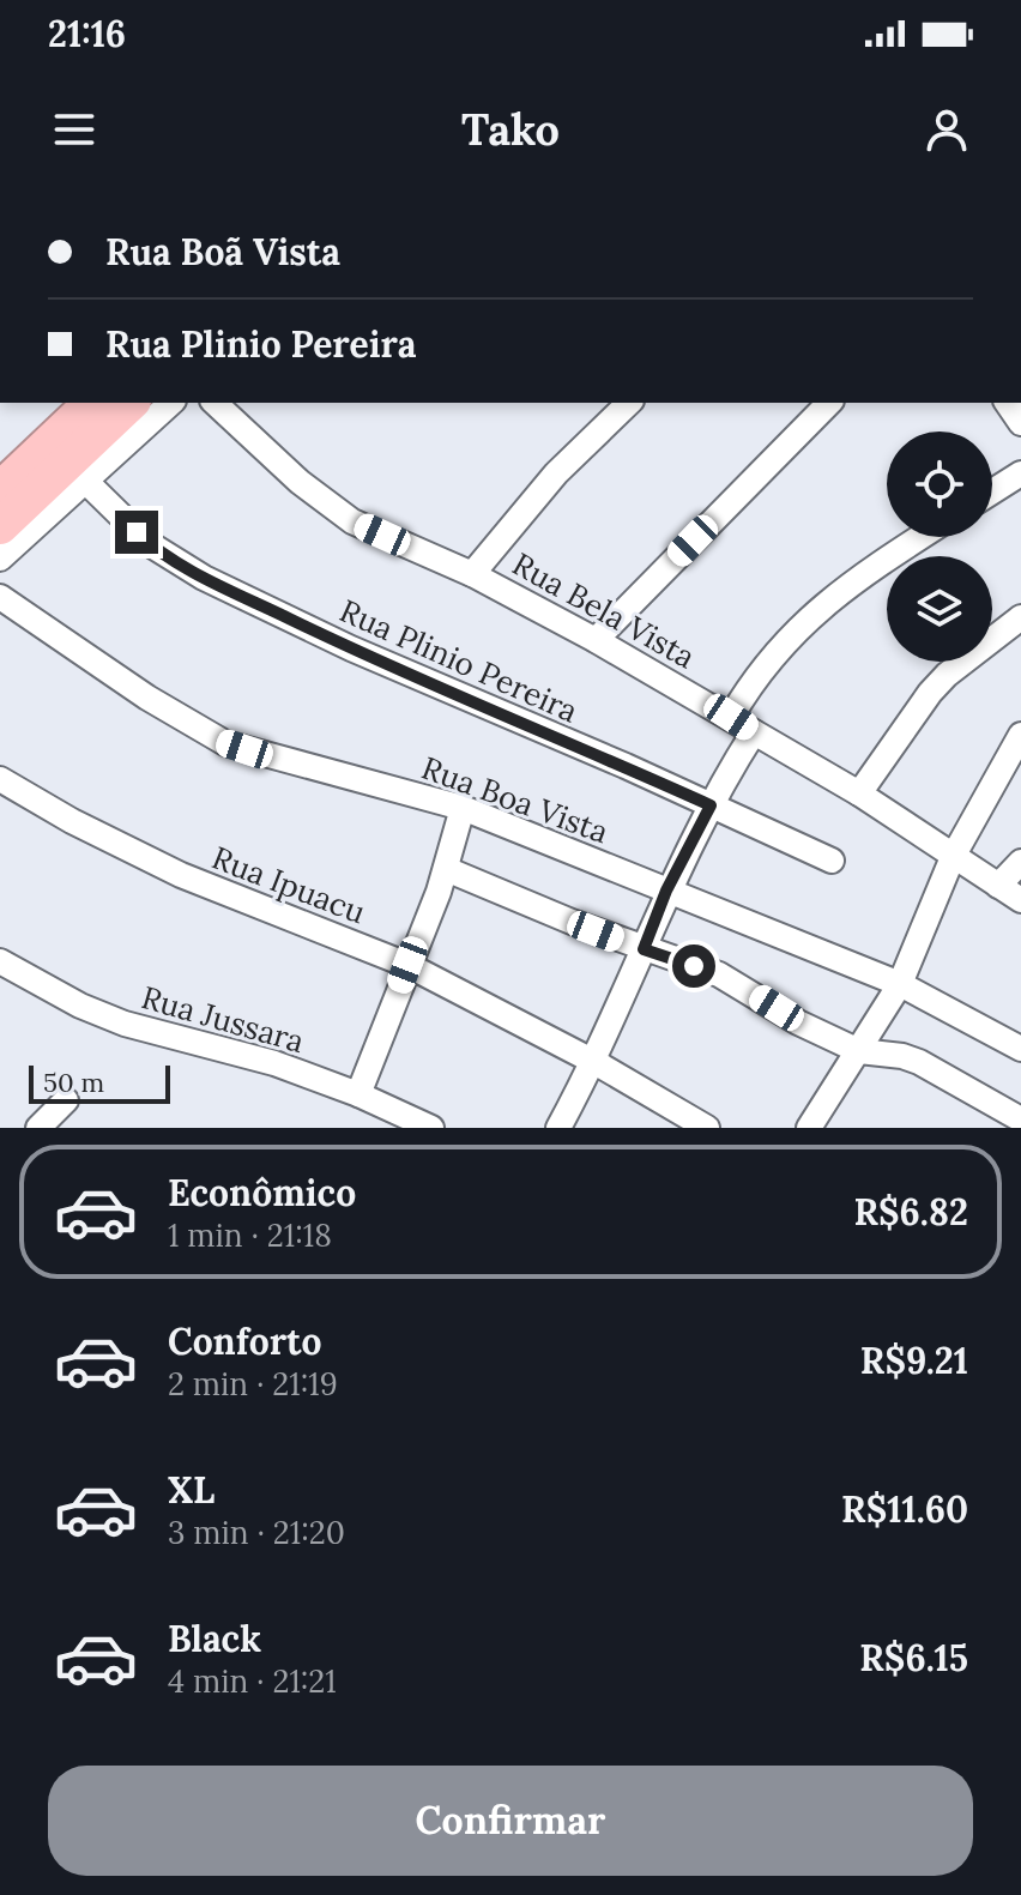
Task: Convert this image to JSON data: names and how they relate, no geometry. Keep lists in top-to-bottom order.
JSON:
{
  "streets": {
    "street": [
      "Rua Bela Vista",
      "Rua Plinio Pereira",
      "Rua Boa Vista",
      "Rua Ipuacu",
      "Rua Jussara"
    ]
  },
  "scale_bar": "50 m",
  "page": {
    "status": "21:16",
    "header": "Tako",
    "banner": ["Rua Boã Vista", "Rua Plinio Pereira"],
    "scale": "50 m",
    "list": [
      {
        "name": "Econômico",
        "note": "1 min · 21:18",
        "value": "R$6.82"
      },
      {
        "name": "Conforto",
        "note": "2 min · 21:19",
        "value": "R$9.21"
      },
      {
        "name": "XL",
        "note": "3 min · 21:20",
        "value": "R$11.60"
      },
      {
        "name": "Black",
        "note": "4 min · 21:21",
        "value": "R$6.15"
      }
    ],
    "buttons": "Confirmar"
  }
}
